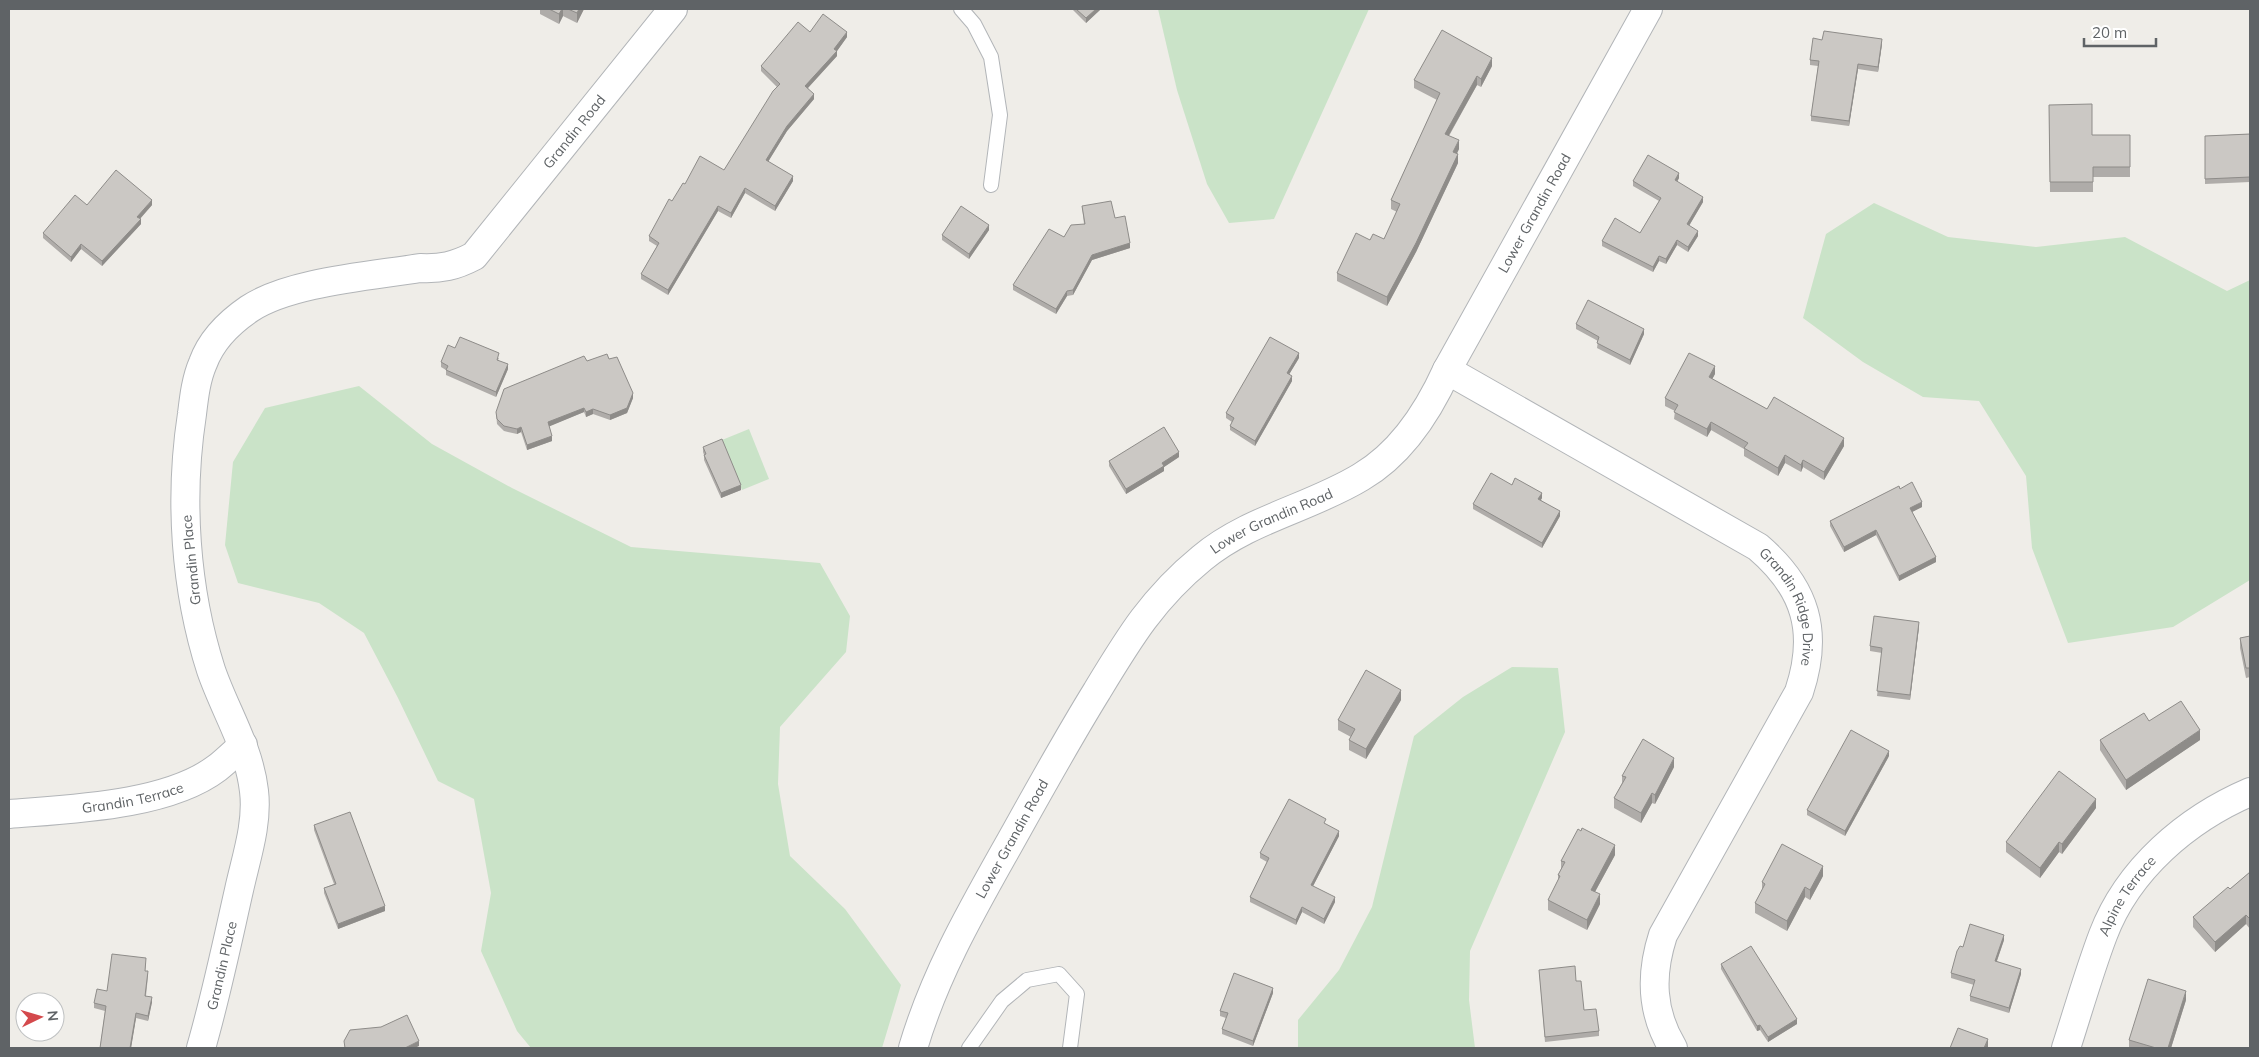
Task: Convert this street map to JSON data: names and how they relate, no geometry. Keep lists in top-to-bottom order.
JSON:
{
  "streets": {
    "street": [
      "Grandin Road",
      "Lower Grandin Road",
      "Grandin Place",
      "Grandin Ridge Drive",
      "Grandin Terrace",
      "Alpine Terrace"
    ]
  },
  "crossings": [
    ["Grandin Road", "Grandin Place"],
    ["Lower Grandin Road", "Grandin Ridge Drive"],
    ["Grandin Place", "Grandin Terrace"]
  ],
  "scale_bar": "20 m",
  "north": "right"
}
